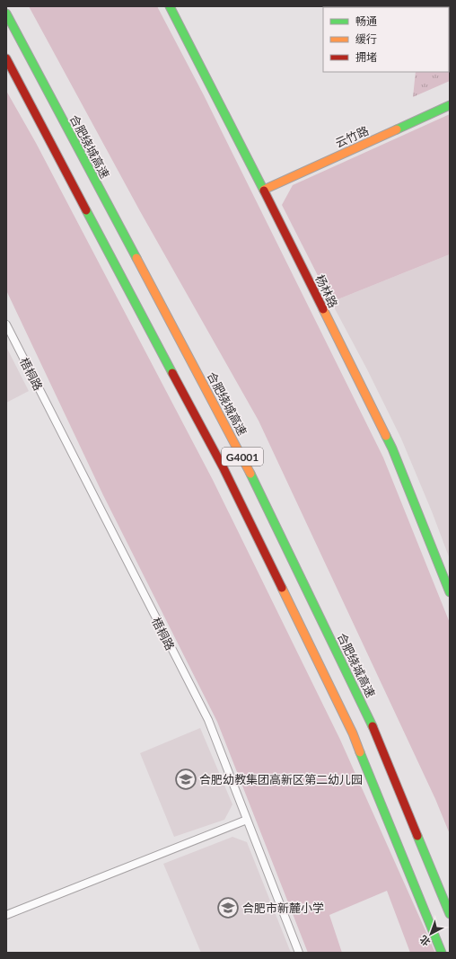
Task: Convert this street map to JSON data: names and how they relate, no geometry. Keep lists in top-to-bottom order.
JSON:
{
  "streets": {
    "main road": [
      "云竹路",
      "合肥绕城高速",
      "杨林路",
      "G4001"
    ],
    "street": ["梧桐路"]
  },
  "crossings": [
    ["云竹路", "杨林路"]
  ],
  "places": {
    "school or university": ["合肥幼教集团高新区第二幼儿园", "合肥市新麓小学"]
  },
  "legend": ["畅通", "缓行", "拥堵"],
  "north": "bottom left"
}
